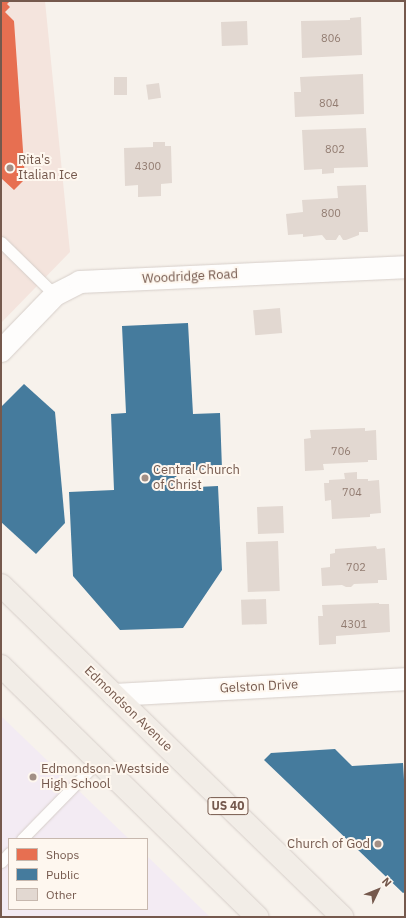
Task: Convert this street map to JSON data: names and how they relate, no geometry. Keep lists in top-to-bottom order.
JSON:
{
  "streets": {
    "main road": ["Edmondson Avenue", "US 40"],
    "street": ["Woodridge Road", "Gelston Drive"]
  },
  "crossings": [
    ["Gelston Drive", "Edmondson Avenue"]
  ],
  "places": [
    "Rita's Italian Ice",
    "Central Church of Christ",
    "Edmondson-Westside High School",
    "Church of God"
  ],
  "house_numbers": [
    "806",
    "804",
    "802",
    "4300",
    "800",
    "706",
    "704",
    "702",
    "4301"
  ],
  "legend": ["Shops", "Public", "Other"],
  "north": "top right"
}
